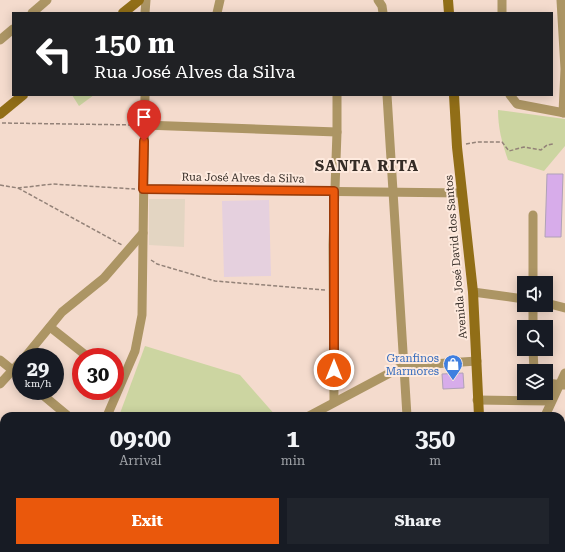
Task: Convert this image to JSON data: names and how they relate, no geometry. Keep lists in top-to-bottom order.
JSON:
{
  "streets": {
    "main road": ["Avenida José David dos Santos"],
    "street": ["Rua José Alves da Silva"]
  },
  "crossings": [
    ["Rua José Alves da Silva", "Avenida José David dos Santos"]
  ],
  "districts": ["SANTA RITA"],
  "places": {
    "shop": ["Granfinos Marmores"]
  },
  "page": {
    "turn": ["150 m", "Rua José Alves da Silva"],
    "speed": "29 km/h",
    "limit": "30",
    "eta": [
      "09:00",
      "Arrival",
      "1",
      "min",
      "350",
      "m"
    ],
    "buttons": ["Exit", "Share"]
  }
}
